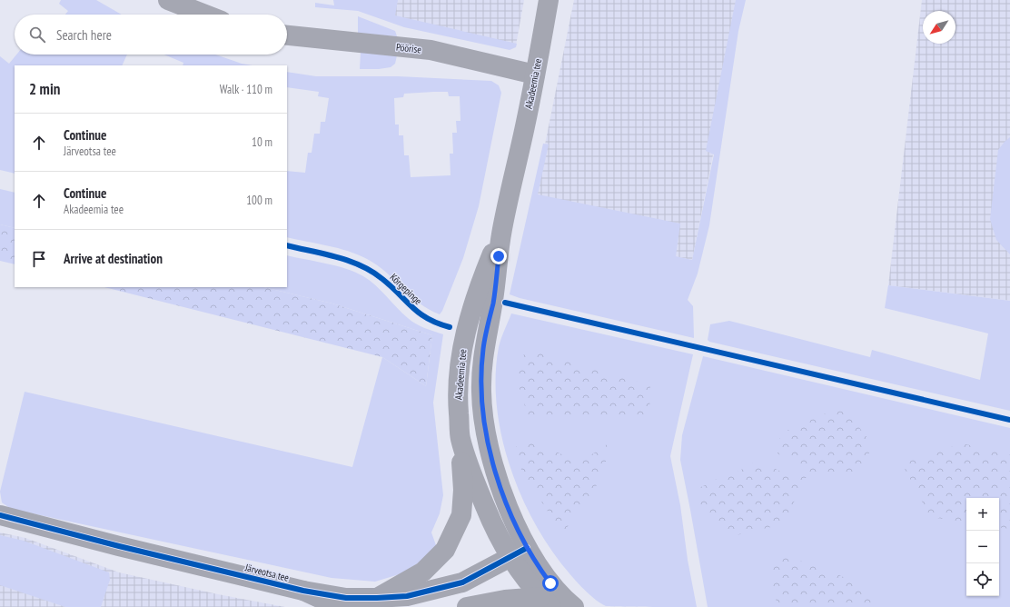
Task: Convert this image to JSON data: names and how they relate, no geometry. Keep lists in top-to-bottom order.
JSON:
{
  "streets": {
    "main road": ["Pöörise", "Akadeemia tee", "Järveotsa tee"],
    "cycle path": ["Kõrgepinge"]
  },
  "crossings": [
    ["Pöörise", "Akadeemia tee"],
    ["Akadeemia tee", "Järveotsa tee"]
  ],
  "north": "bottom left",
  "page": {
    "search": "Search here",
    "heading": ["2 min", "Walk · 110 m"],
    "list": [
      ["Continue", "Järveotsa tee", "10 m"],
      ["Continue", "Akadeemia tee", "100 m"],
      "Arrive at destination"
    ],
    "map_buttons": ["+", "−"]
  }
}
